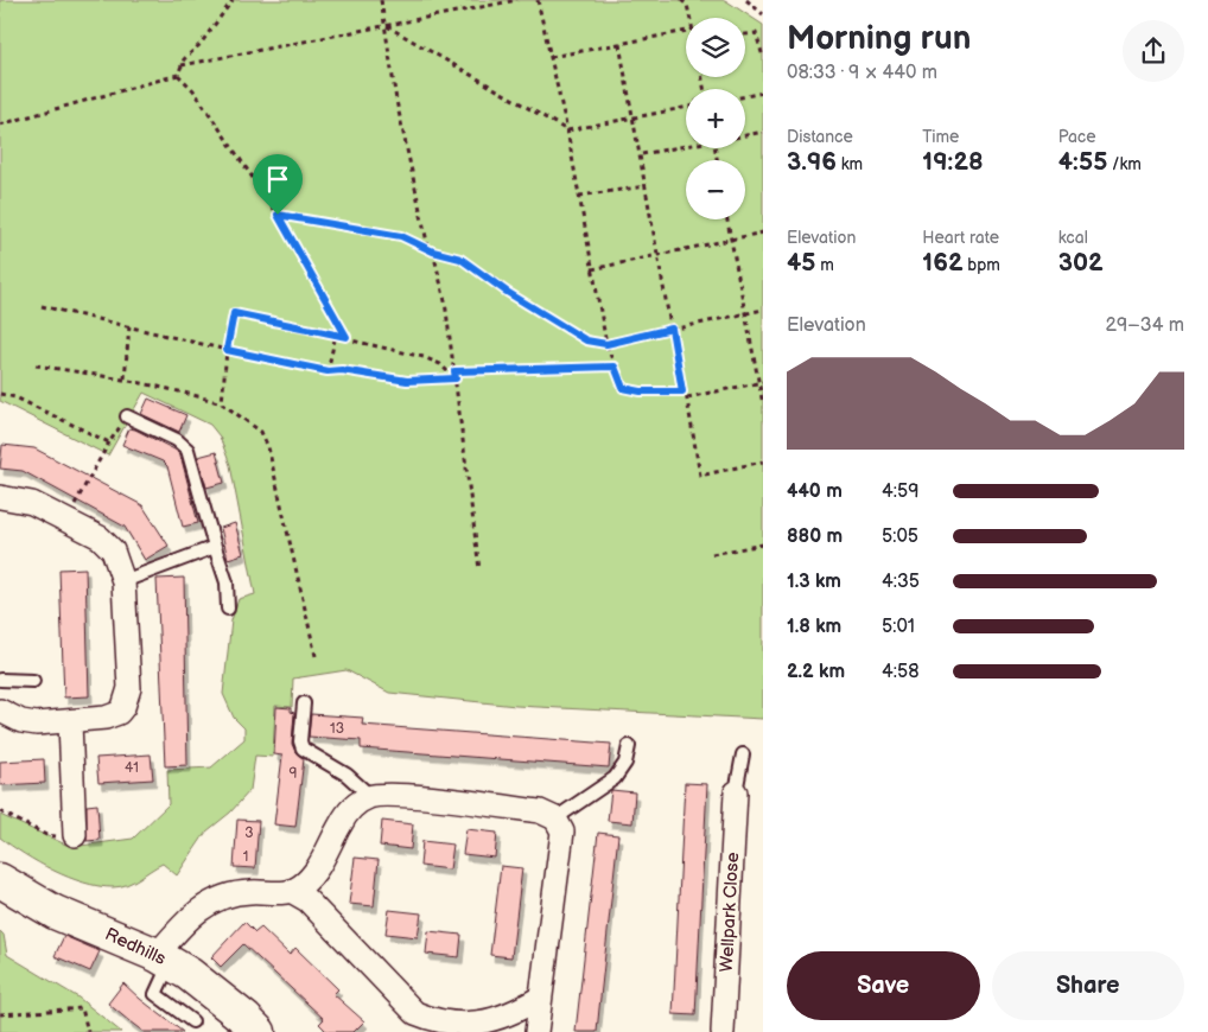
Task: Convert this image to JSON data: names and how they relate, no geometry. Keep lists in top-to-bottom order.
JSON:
{
  "streets": {
    "street": ["Wellpark Close", "Redhills"]
  },
  "house_numbers": [
    "13",
    "41",
    "9",
    "3",
    "1"
  ],
  "page": {
    "heading": ["Morning run", "08:33 · 9 × 440 m"],
    "map_buttons": ["+", "−"],
    "stats": [
      ["Distance", "3.96 km"],
      ["Time", "19:28"],
      ["Pace", "4:55 /km"],
      ["Elevation", "45 m"],
      ["Heart rate", "162 bpm"],
      ["kcal", "302"]
    ],
    "chart": ["Elevation", "29–34 m"],
    "list": [
      {
        "name": "440 m",
        "note": "4:59"
      },
      {
        "name": "880 m",
        "note": "5:05"
      },
      {
        "name": "1.3 km",
        "note": "4:35"
      },
      {
        "name": "1.8 km",
        "note": "5:01"
      },
      {
        "name": "2.2 km",
        "note": "4:58"
      }
    ],
    "buttons": ["Save", "Share"]
  }
}
